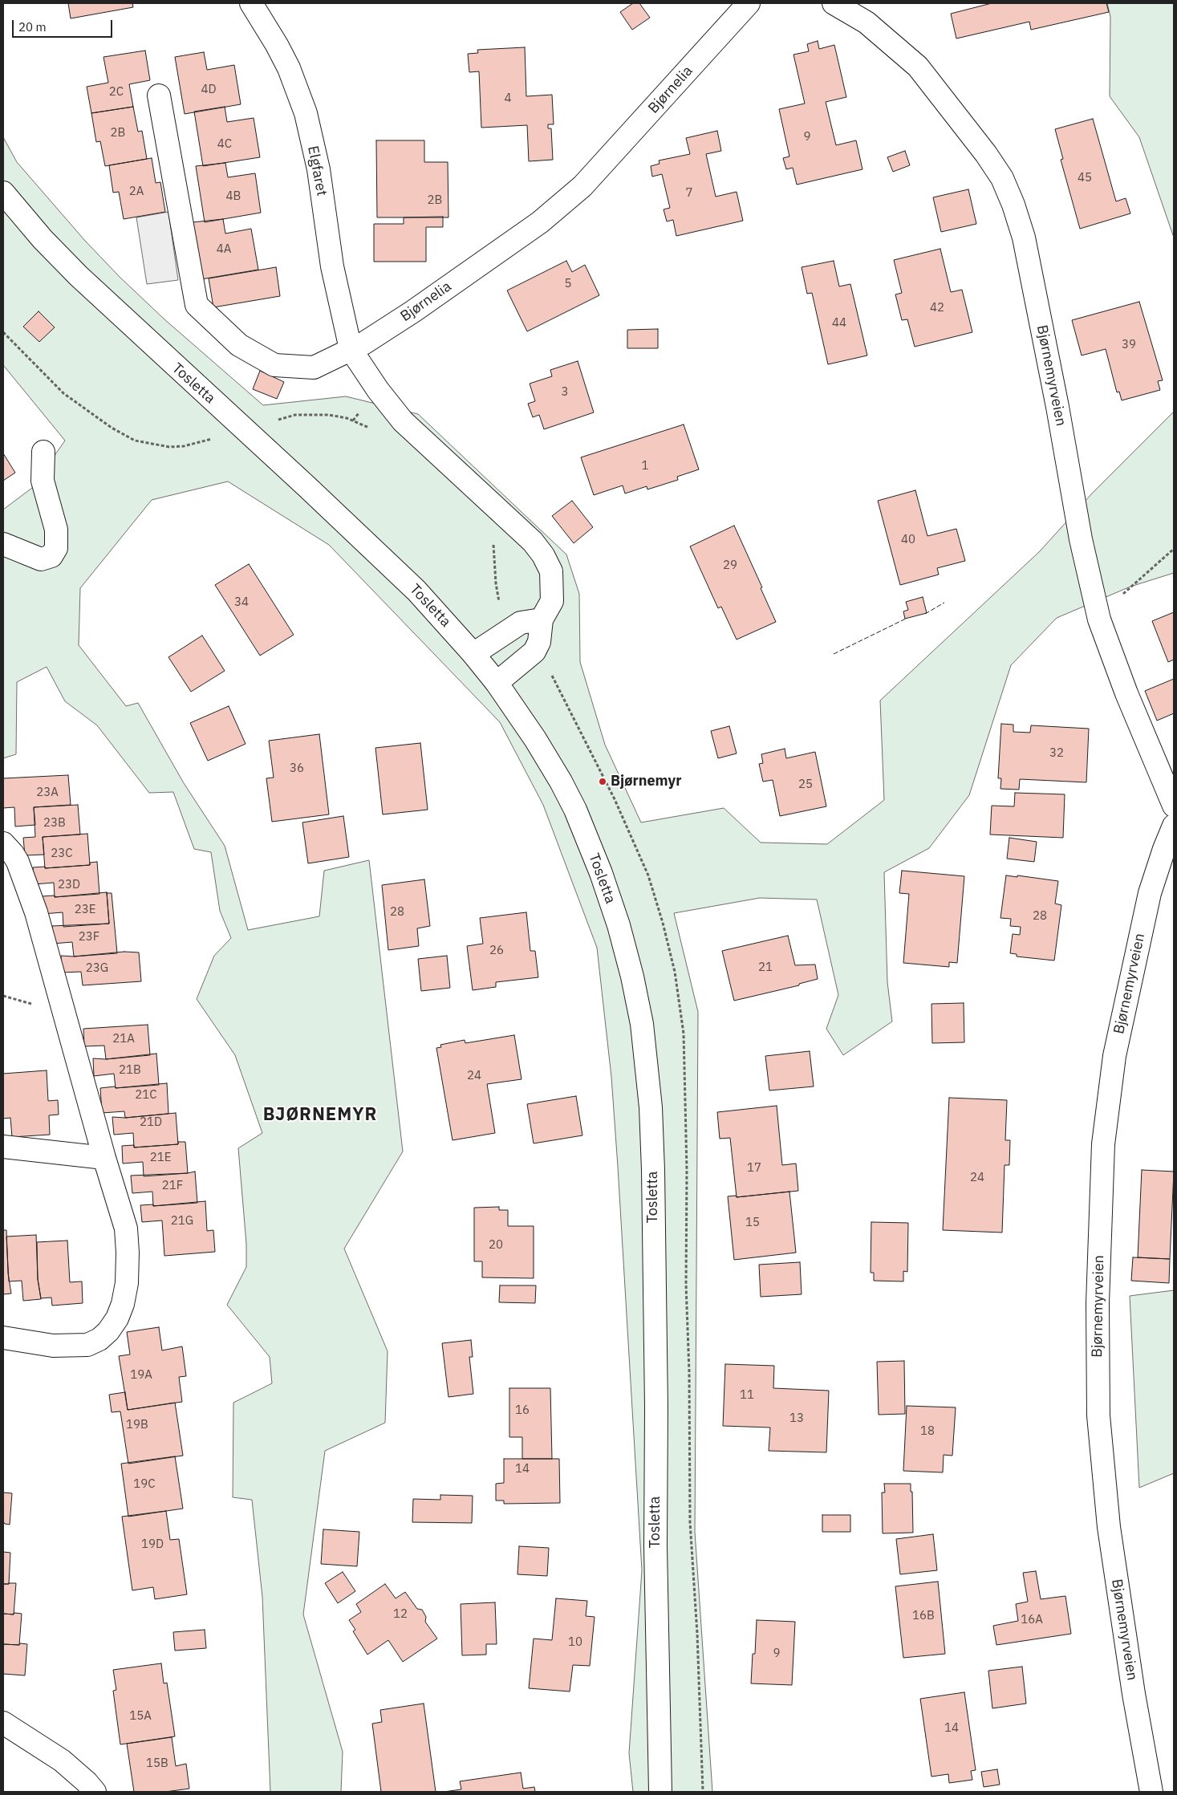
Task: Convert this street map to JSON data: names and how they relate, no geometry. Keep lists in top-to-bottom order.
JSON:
{
  "streets": {
    "street": [
      "Bjørnelia",
      "Elgfaret",
      "Bjørnemyrveien",
      "Tosletta"
    ]
  },
  "crossings": [
    ["Bjørnelia", "Elgfaret"]
  ],
  "districts": ["BJØRNEMYR"],
  "places": ["Bjørnemyr"],
  "house_numbers": [
    "4D",
    "2C",
    "4",
    "2B",
    "9",
    "4C",
    "45",
    "2A",
    "7",
    "4B",
    "2B",
    "4A",
    "5",
    "42",
    "44",
    "39",
    "3",
    "1",
    "40",
    "29",
    "34",
    "32",
    "36",
    "25",
    "23A",
    "23B",
    "23C",
    "23D",
    "23E",
    "28",
    "28",
    "23F",
    "26",
    "21",
    "23G",
    "21A",
    "21B",
    "24",
    "21C",
    "21D",
    "21E",
    "17",
    "24",
    "21F",
    "21G",
    "15",
    "20",
    "19A",
    "11",
    "16",
    "13",
    "19B",
    "18",
    "14",
    "19C",
    "19D",
    "12",
    "16B",
    "16A",
    "10",
    "9",
    "15A",
    "14",
    "15B"
  ],
  "scale_bar": "20 m"
}
